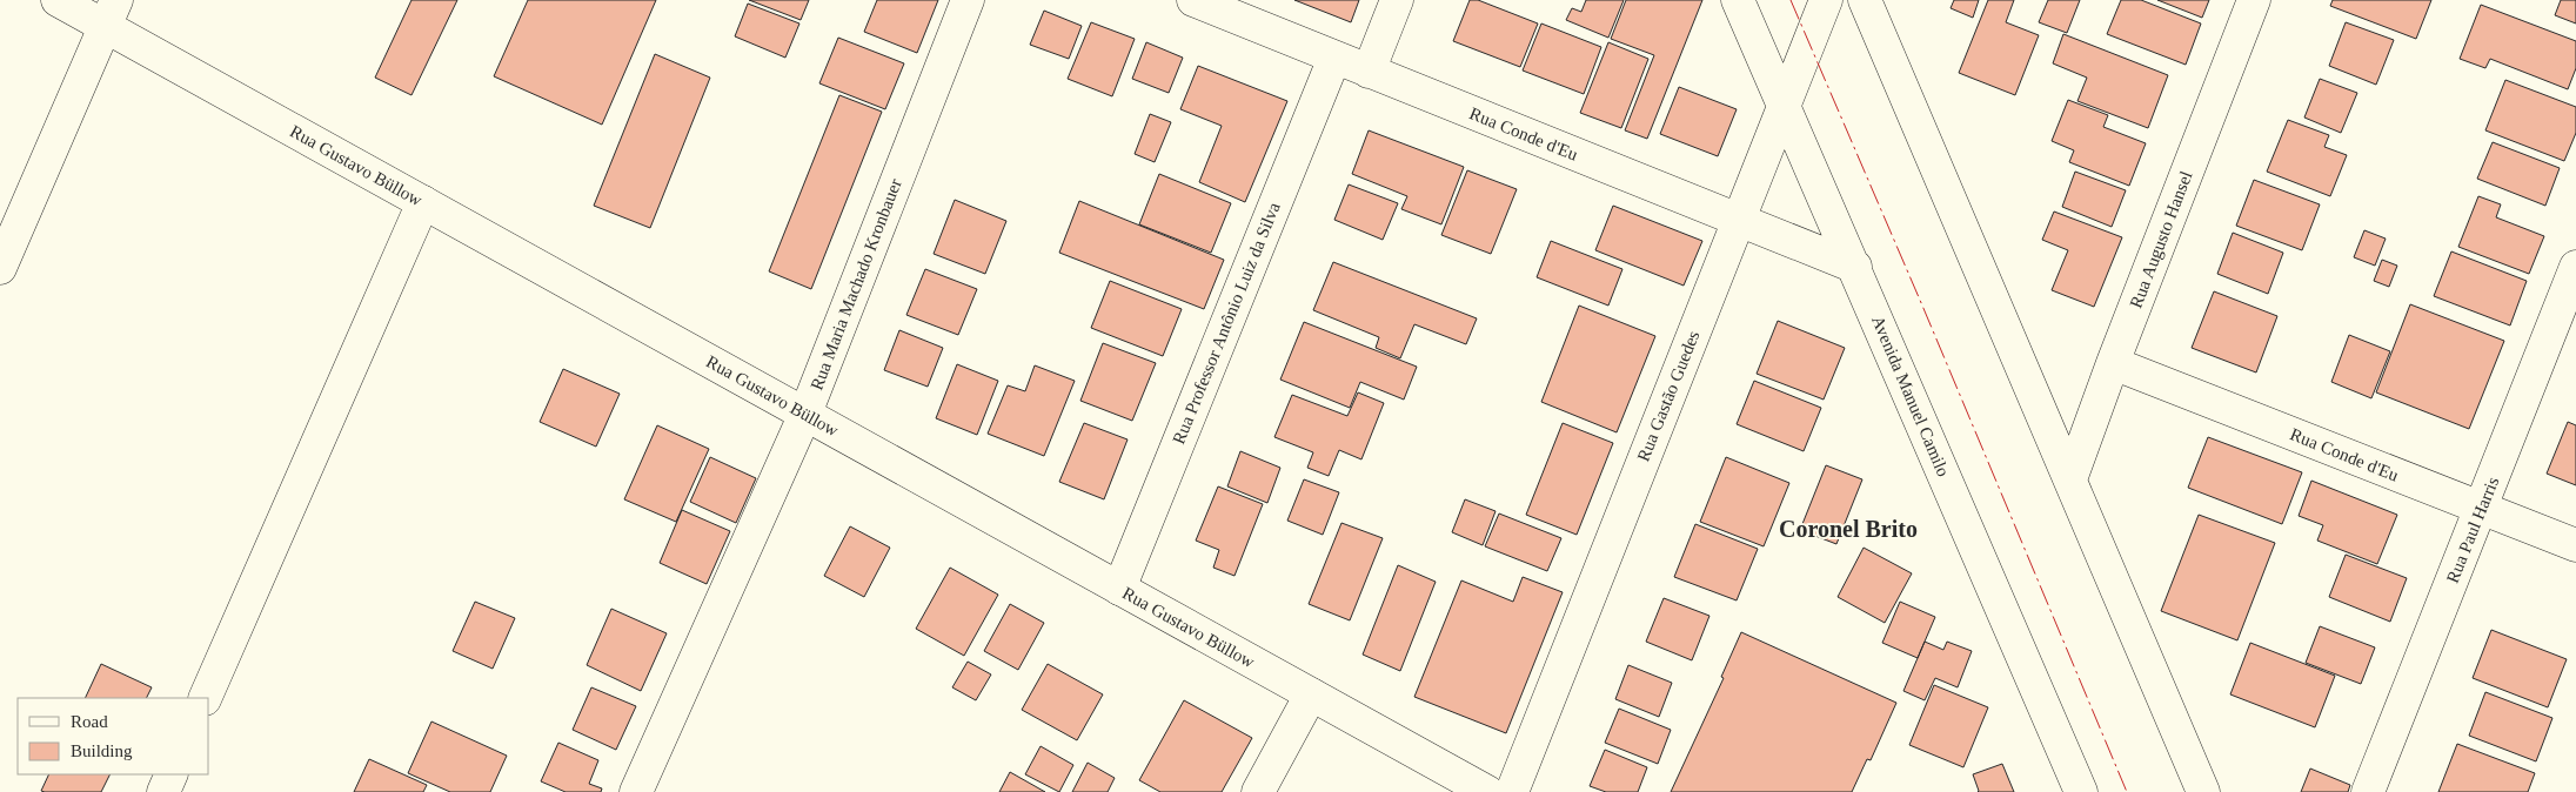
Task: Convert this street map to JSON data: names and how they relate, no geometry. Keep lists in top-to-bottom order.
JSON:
{
  "streets": {
    "street": [
      "Rua Conde d'Eu",
      "Rua Gustavo Büllow",
      "Rua Augusto Hansel",
      "Rua Maria Machado Kronbauer",
      "Rua Professor Antônio Luiz da Silva",
      "Rua Gastão Guedes",
      "Avenida Manuel Camilo",
      "Rua Paul Harris"
    ]
  },
  "crossings": [
    ["Rua Conde d'Eu", "Rua Augusto Hansel"],
    ["Rua Conde d'Eu", "Rua Professor Antônio Luiz da Silva"],
    ["Rua Conde d'Eu", "Rua Gastão Guedes"],
    ["Rua Conde d'Eu", "Avenida Manuel Camilo"],
    ["Rua Conde d'Eu", "Rua Paul Harris"],
    ["Rua Gustavo Büllow", "Rua Maria Machado Kronbauer"],
    ["Rua Gustavo Büllow", "Rua Professor Antônio Luiz da Silva"],
    ["Rua Gastão Guedes", "Avenida Manuel Camilo"]
  ],
  "districts": ["Coronel Brito"],
  "legend": ["Road", "Building"]
}
